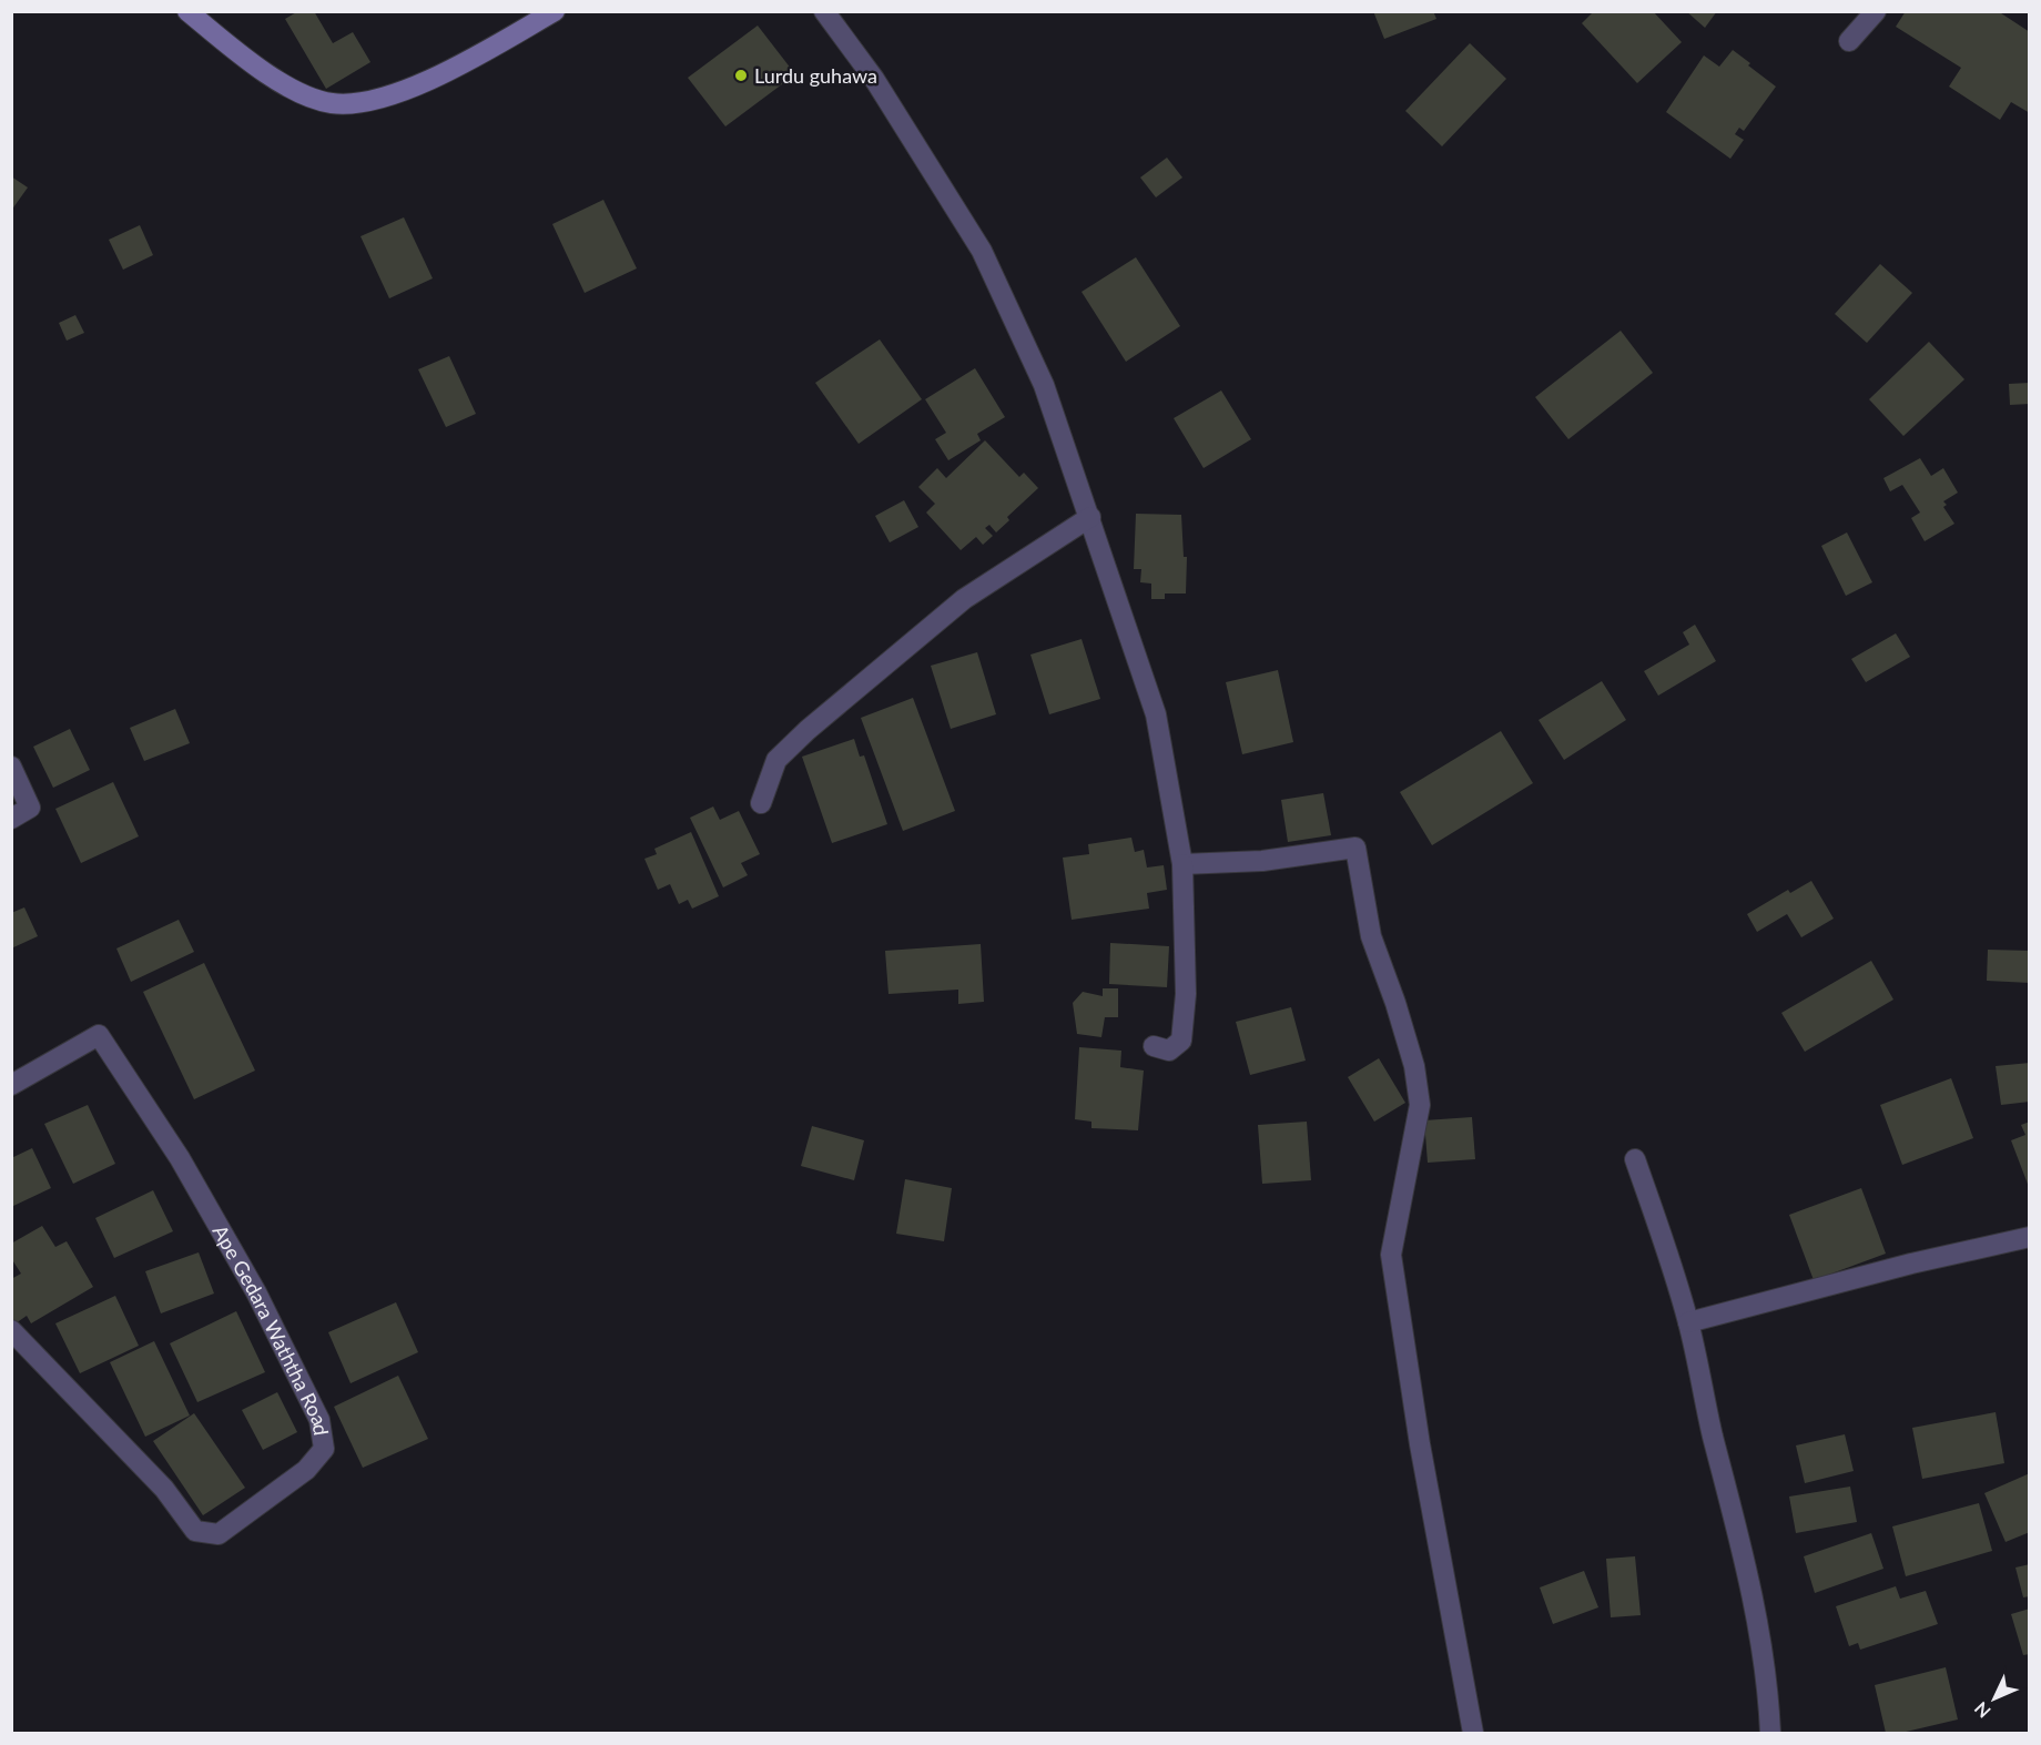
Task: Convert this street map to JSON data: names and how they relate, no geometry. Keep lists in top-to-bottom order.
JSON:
{
  "streets": {
    "street": ["Ape Gedara Waththa Road"]
  },
  "places": ["Lurdu guhawa"],
  "north": "bottom left"
}
